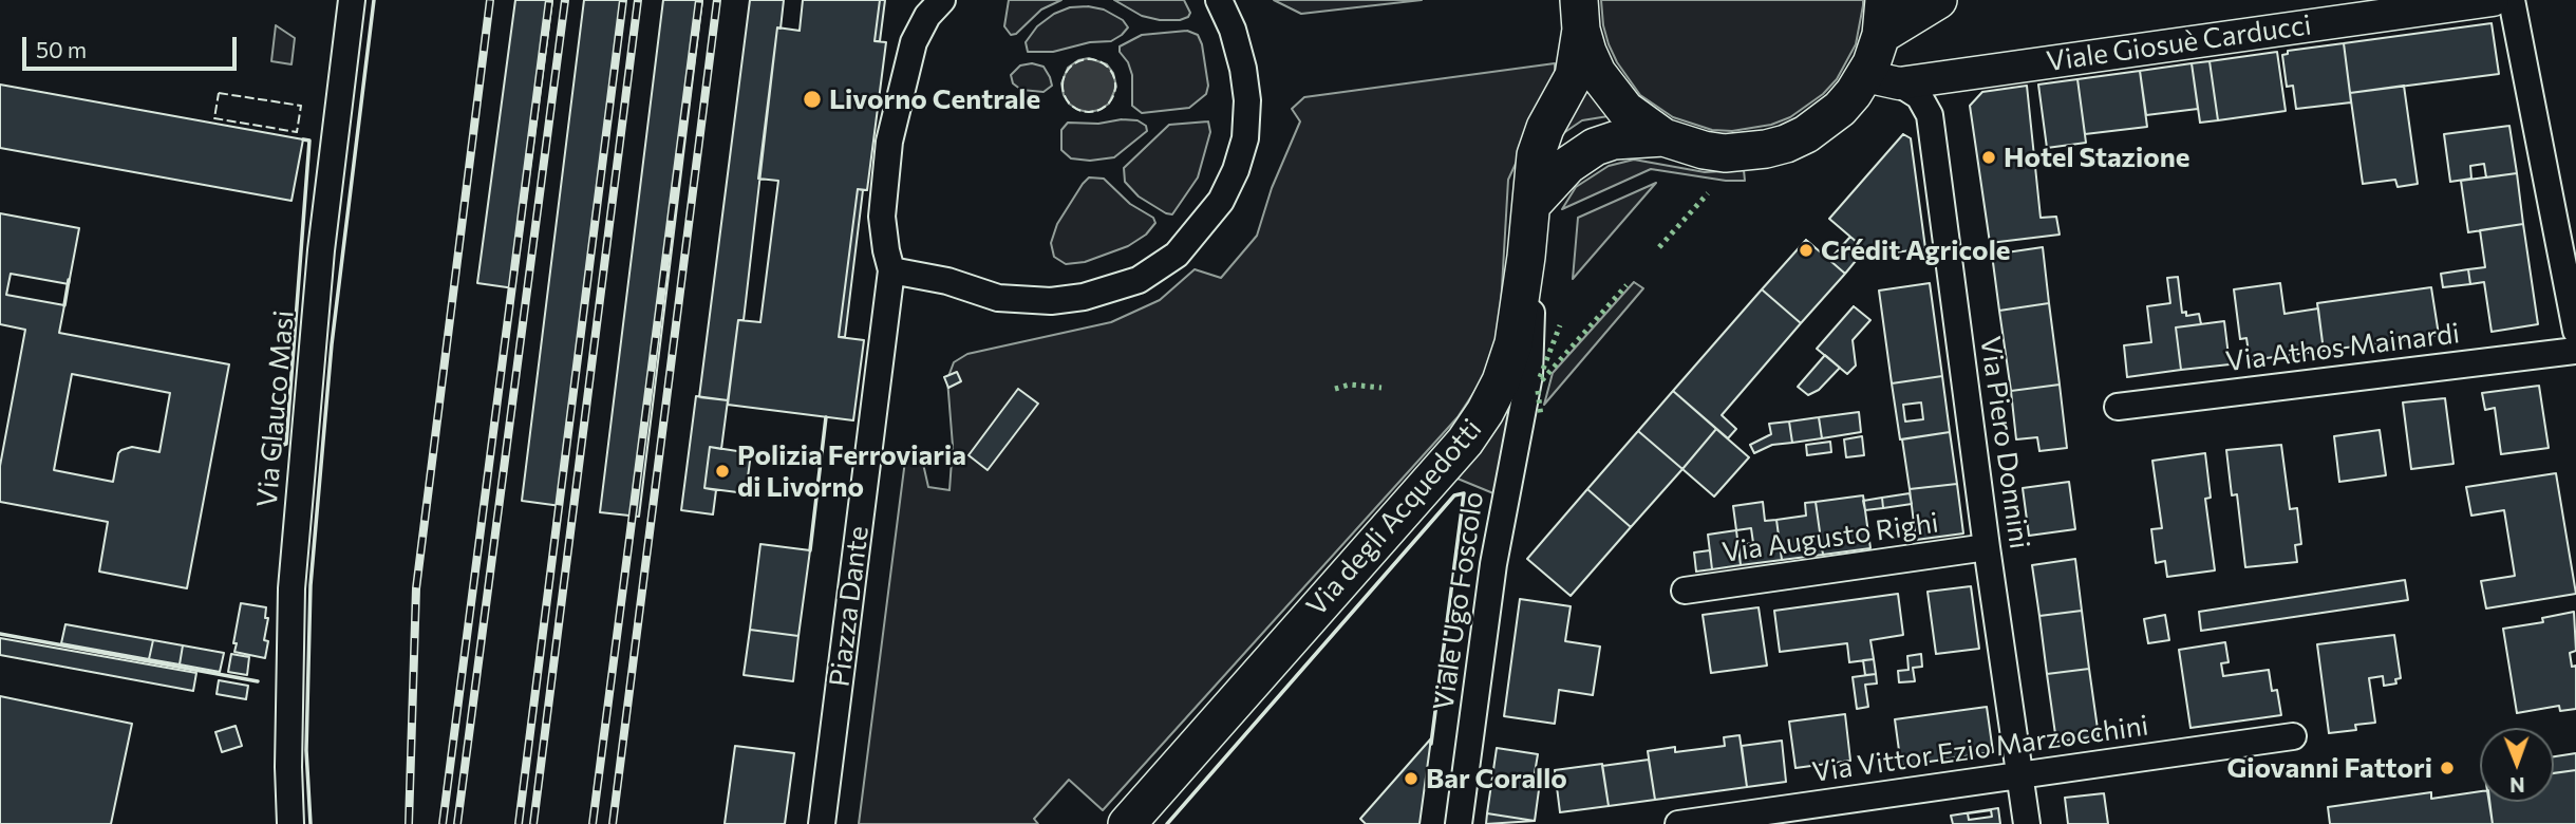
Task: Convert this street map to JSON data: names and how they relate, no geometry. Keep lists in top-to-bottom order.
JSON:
{
  "streets": {
    "main road": ["Via degli Acquedotti"],
    "street": [
      "Viale Giosuè Carducci",
      "Via Athos Mainardi",
      "Via Glauco Masi",
      "Via Piero Donnini",
      "Via Augusto Righi",
      "Viale Ugo Foscolo",
      "Piazza Dante",
      "Via Vittor Ezio Marzocchini"
    ]
  },
  "crossings": [
    ["Viale Giosuè Carducci", "Via Piero Donnini"],
    ["Via Piero Donnini", "Via Augusto Righi"],
    ["Via Piero Donnini", "Via Vittor Ezio Marzocchini"],
    ["Via degli Acquedotti", "Viale Ugo Foscolo"]
  ],
  "places": [
    "Livorno Centrale",
    "Hotel Stazione",
    "Crédit Agricole",
    "Polizia Ferroviaria di Livorno",
    "Giovanni Fattori",
    "Bar Corallo"
  ],
  "scale_bar": "50 m",
  "north": "bottom"
}
